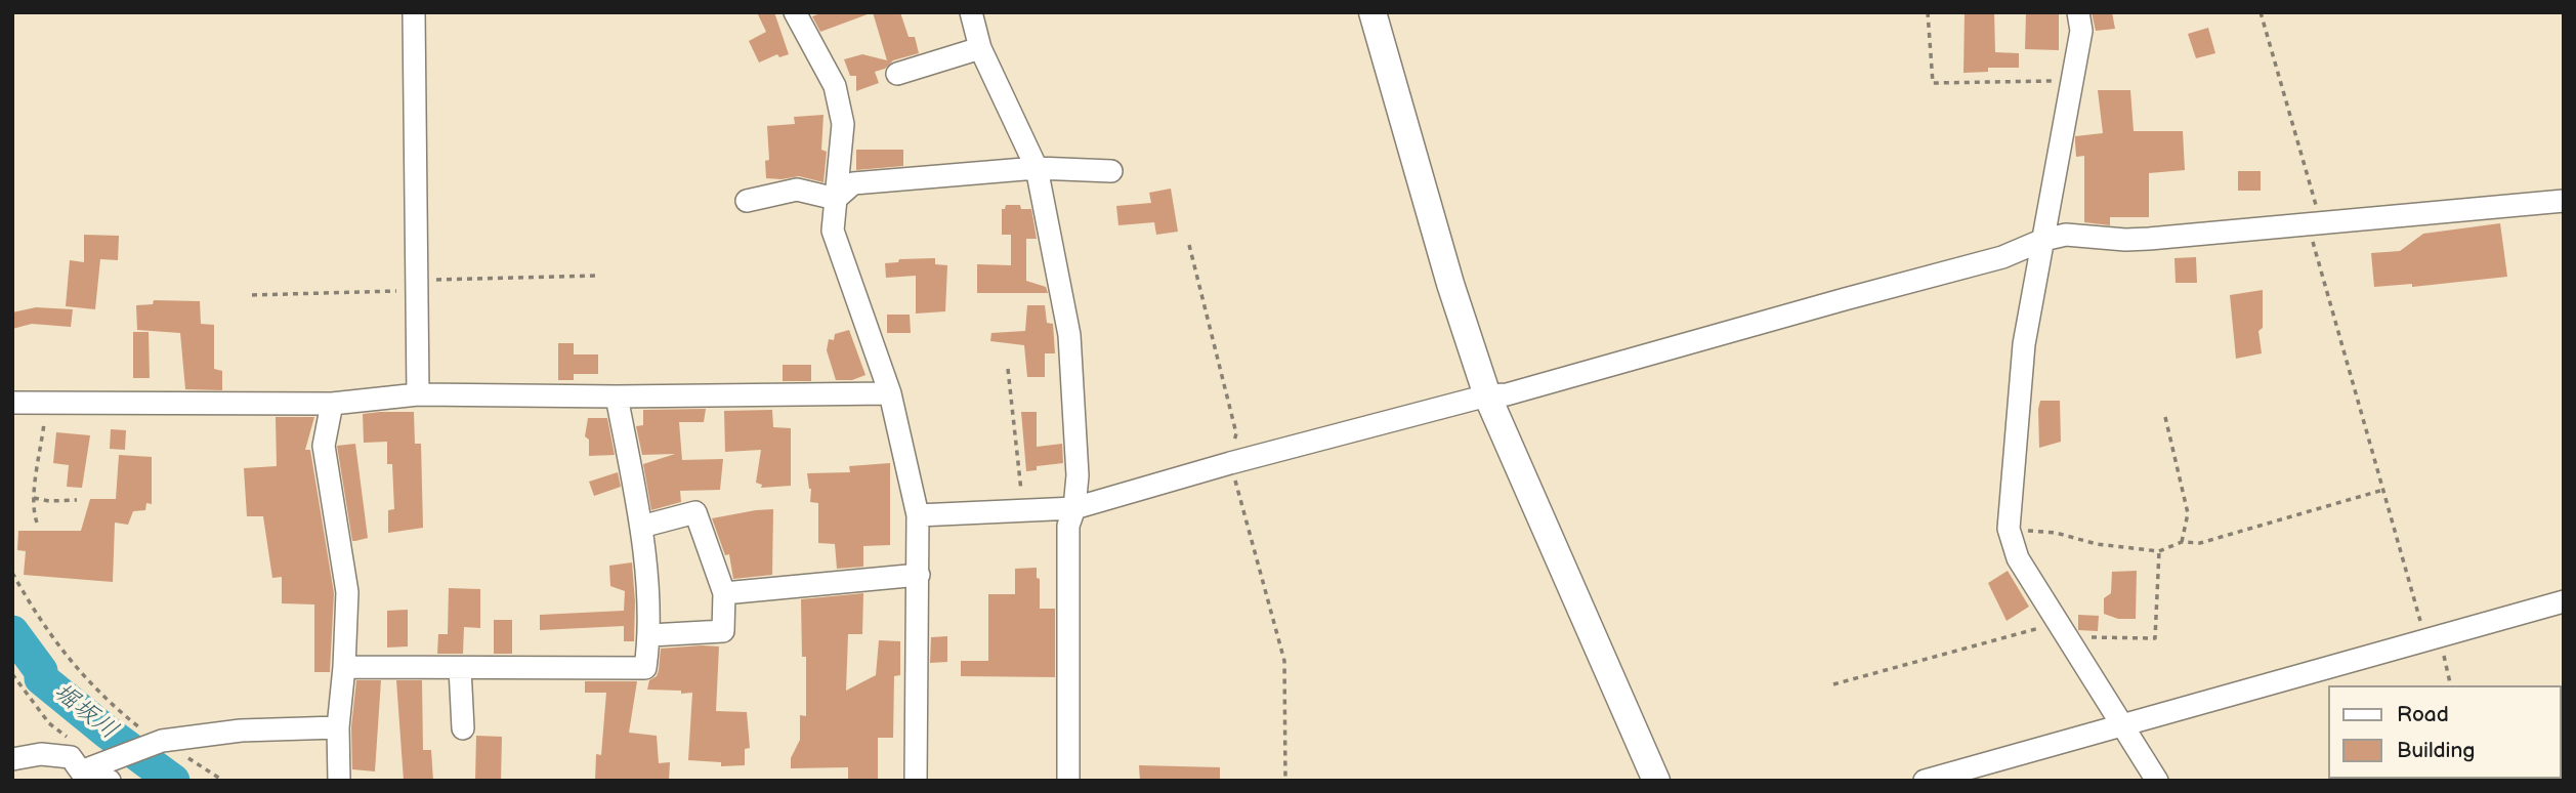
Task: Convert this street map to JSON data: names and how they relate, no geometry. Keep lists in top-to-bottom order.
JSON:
{
  "water": ["堀坂川"],
  "legend": ["Road", "Building"]
}
